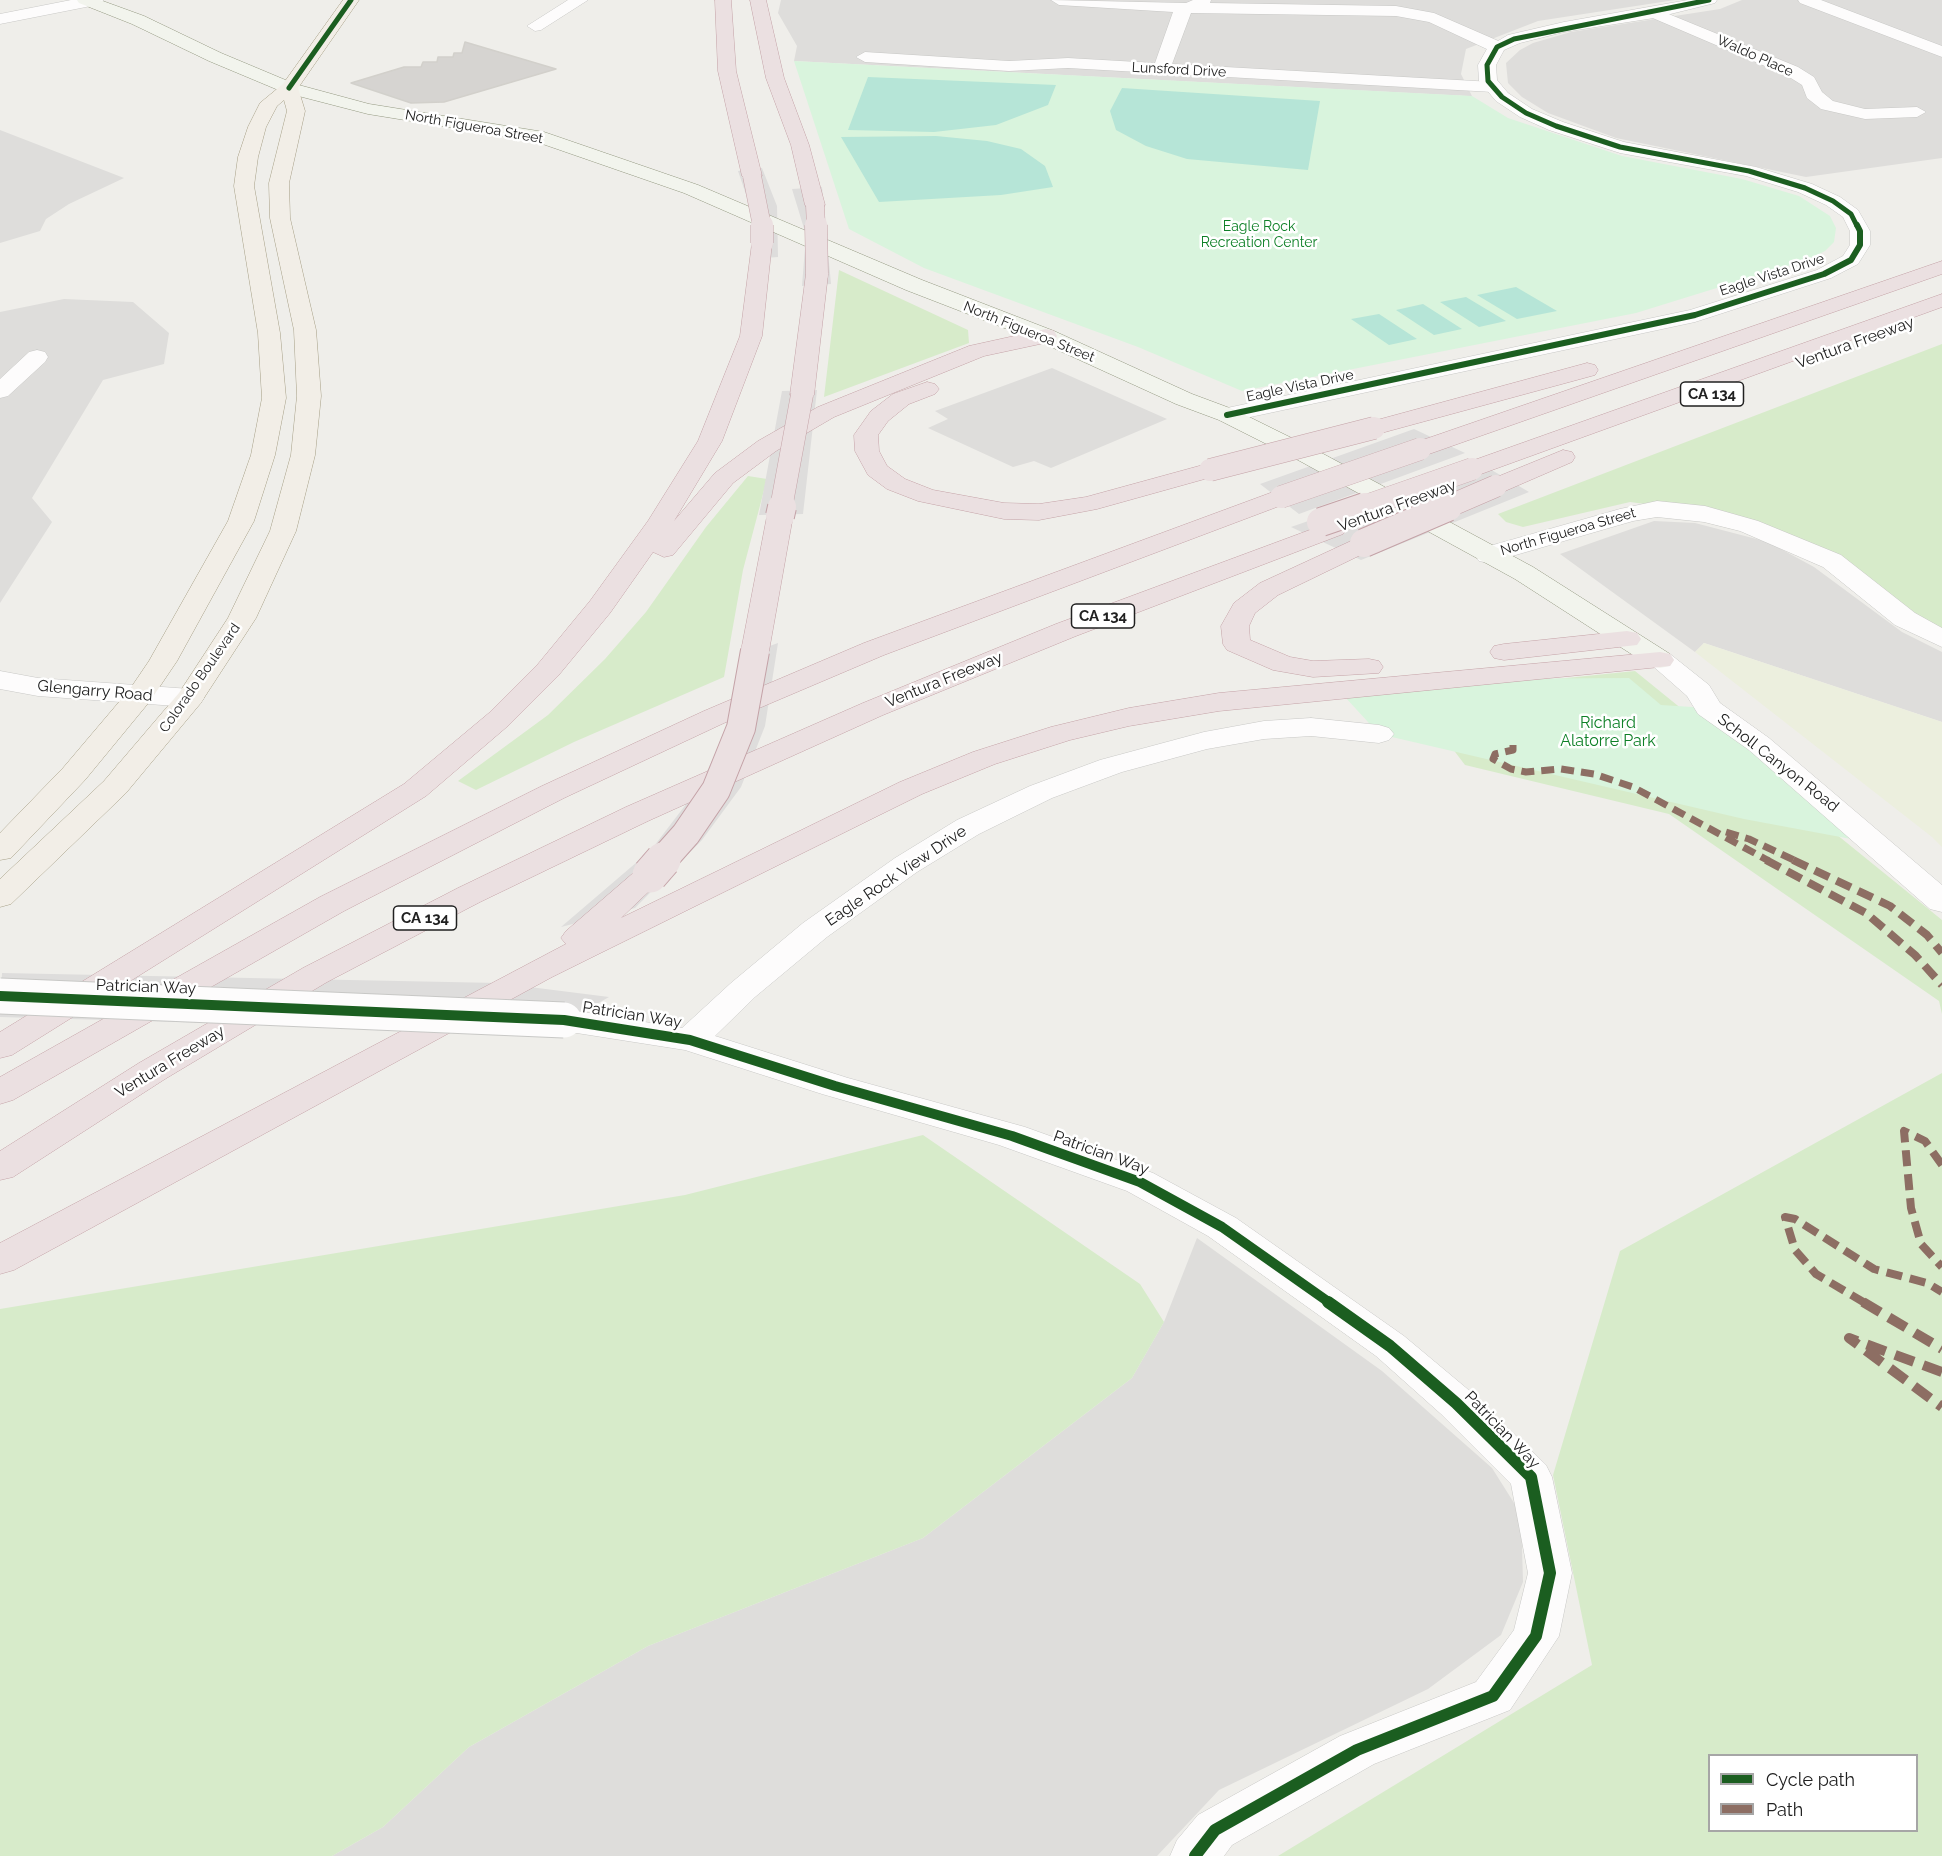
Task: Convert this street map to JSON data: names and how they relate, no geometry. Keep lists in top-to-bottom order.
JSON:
{
  "streets": {
    "highway": ["Ventura Freeway", "CA 134"],
    "main road": ["North Figueroa Street", "Colorado Boulevard", "Scholl Canyon Road"],
    "street": [
      "Waldo Place",
      "Lunsford Drive",
      "Eagle Vista Drive",
      "Glengarry Road",
      "Eagle Rock View Drive",
      "Patrician Way"
    ]
  },
  "crossings": [
    ["Lunsford Drive", "Eagle Vista Drive"],
    ["North Figueroa Street", "Eagle Vista Drive"],
    ["North Figueroa Street", "Colorado Boulevard"],
    ["North Figueroa Street", "Scholl Canyon Road"],
    ["Colorado Boulevard", "Glengarry Road"],
    ["Eagle Rock View Drive", "Patrician Way"]
  ],
  "parks": ["Eagle Rock Recreation Center", "Richard Alatorre Park"],
  "legend": ["Cycle path", "Path"]
}
